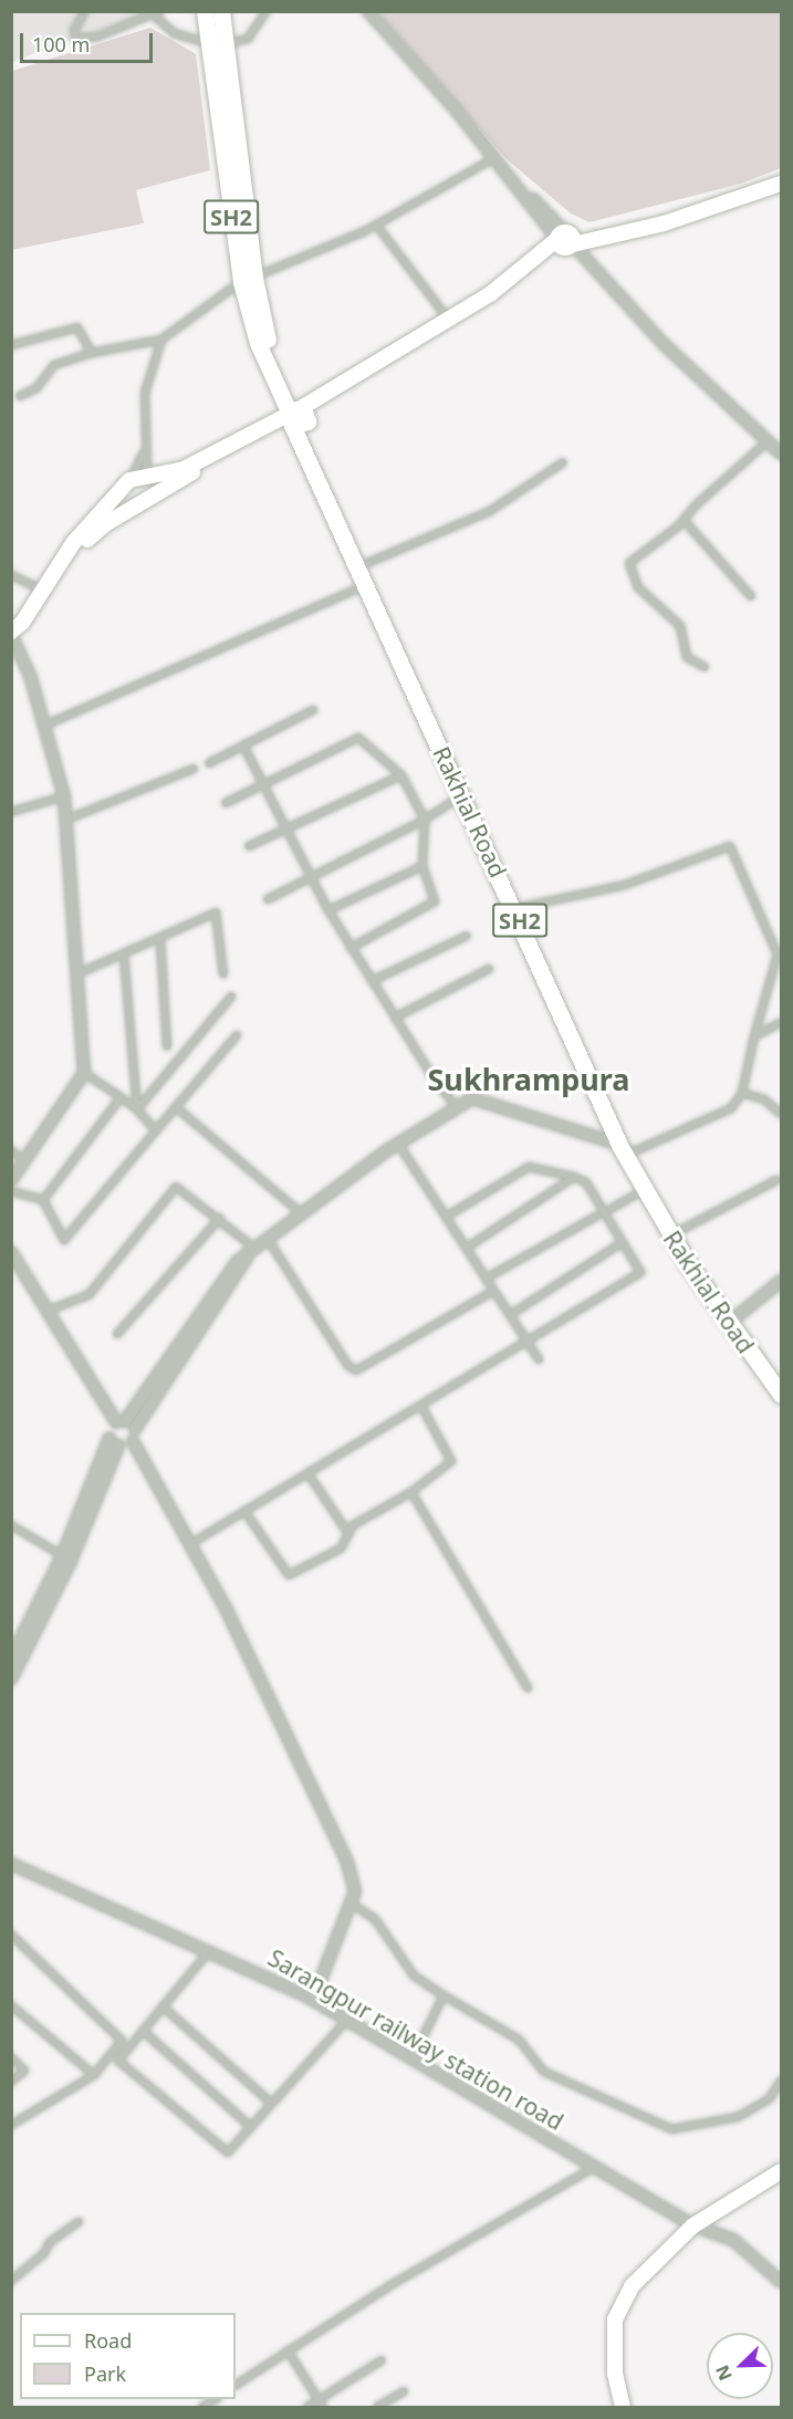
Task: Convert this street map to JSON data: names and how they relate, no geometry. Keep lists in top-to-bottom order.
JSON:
{
  "streets": {
    "main road": ["SH2", "Rakhial Road"],
    "street": ["Sarangpur railway station road"]
  },
  "districts": ["Sukhrampura"],
  "legend": ["Road", "Park"],
  "scale_bar": "100 m",
  "north": "bottom left"
}
